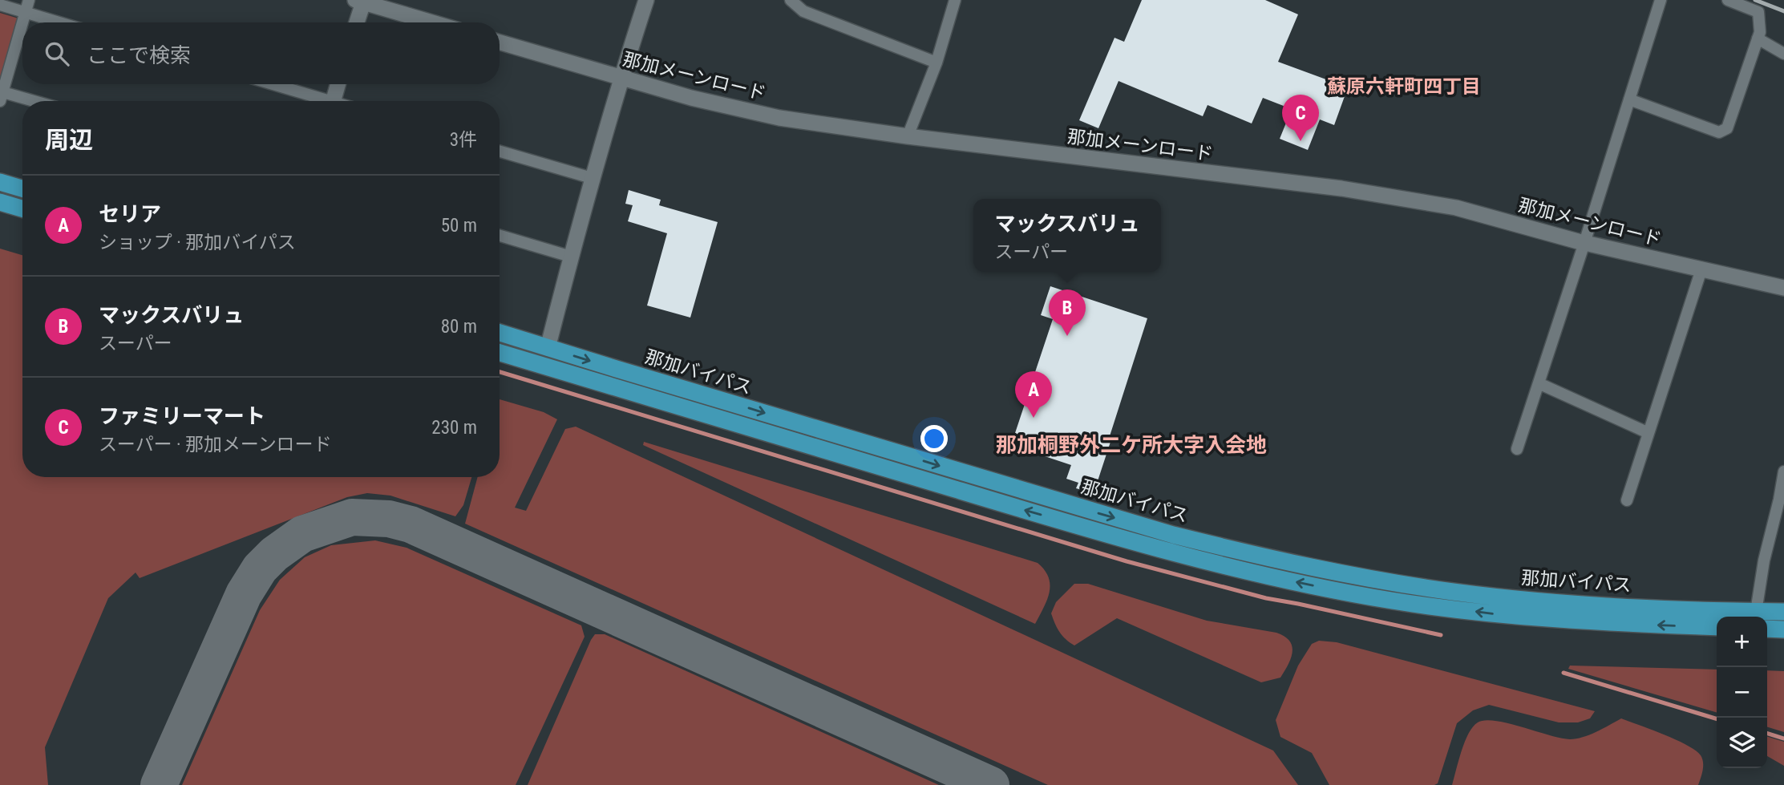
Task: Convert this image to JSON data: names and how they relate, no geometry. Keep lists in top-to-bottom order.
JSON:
{
  "streets": {
    "highway": ["那加バイパス"],
    "street": ["那加メーンロード"]
  },
  "districts": ["蘇原六軒町四丁目", "那加桐野外二ケ所大字入会地"],
  "page": {
    "search": "ここで検索",
    "pins": ["C", "B", "A"],
    "heading": ["周辺", "3件"],
    "list": [
      {
        "mark": "A",
        "name": "セリア",
        "note": "ショップ · 那加バイパス",
        "value": "50 m"
      },
      {
        "mark": "B",
        "name": "マックスバリュ",
        "note": "スーパー",
        "value": "80 m"
      },
      {
        "mark": "C",
        "name": "ファミリーマート",
        "note": "スーパー · 那加メーンロード",
        "value": "230 m"
      }
    ],
    "popup": ["マックスバリュ", "スーパー"],
    "map_buttons": ["+", "−"]
  }
}
